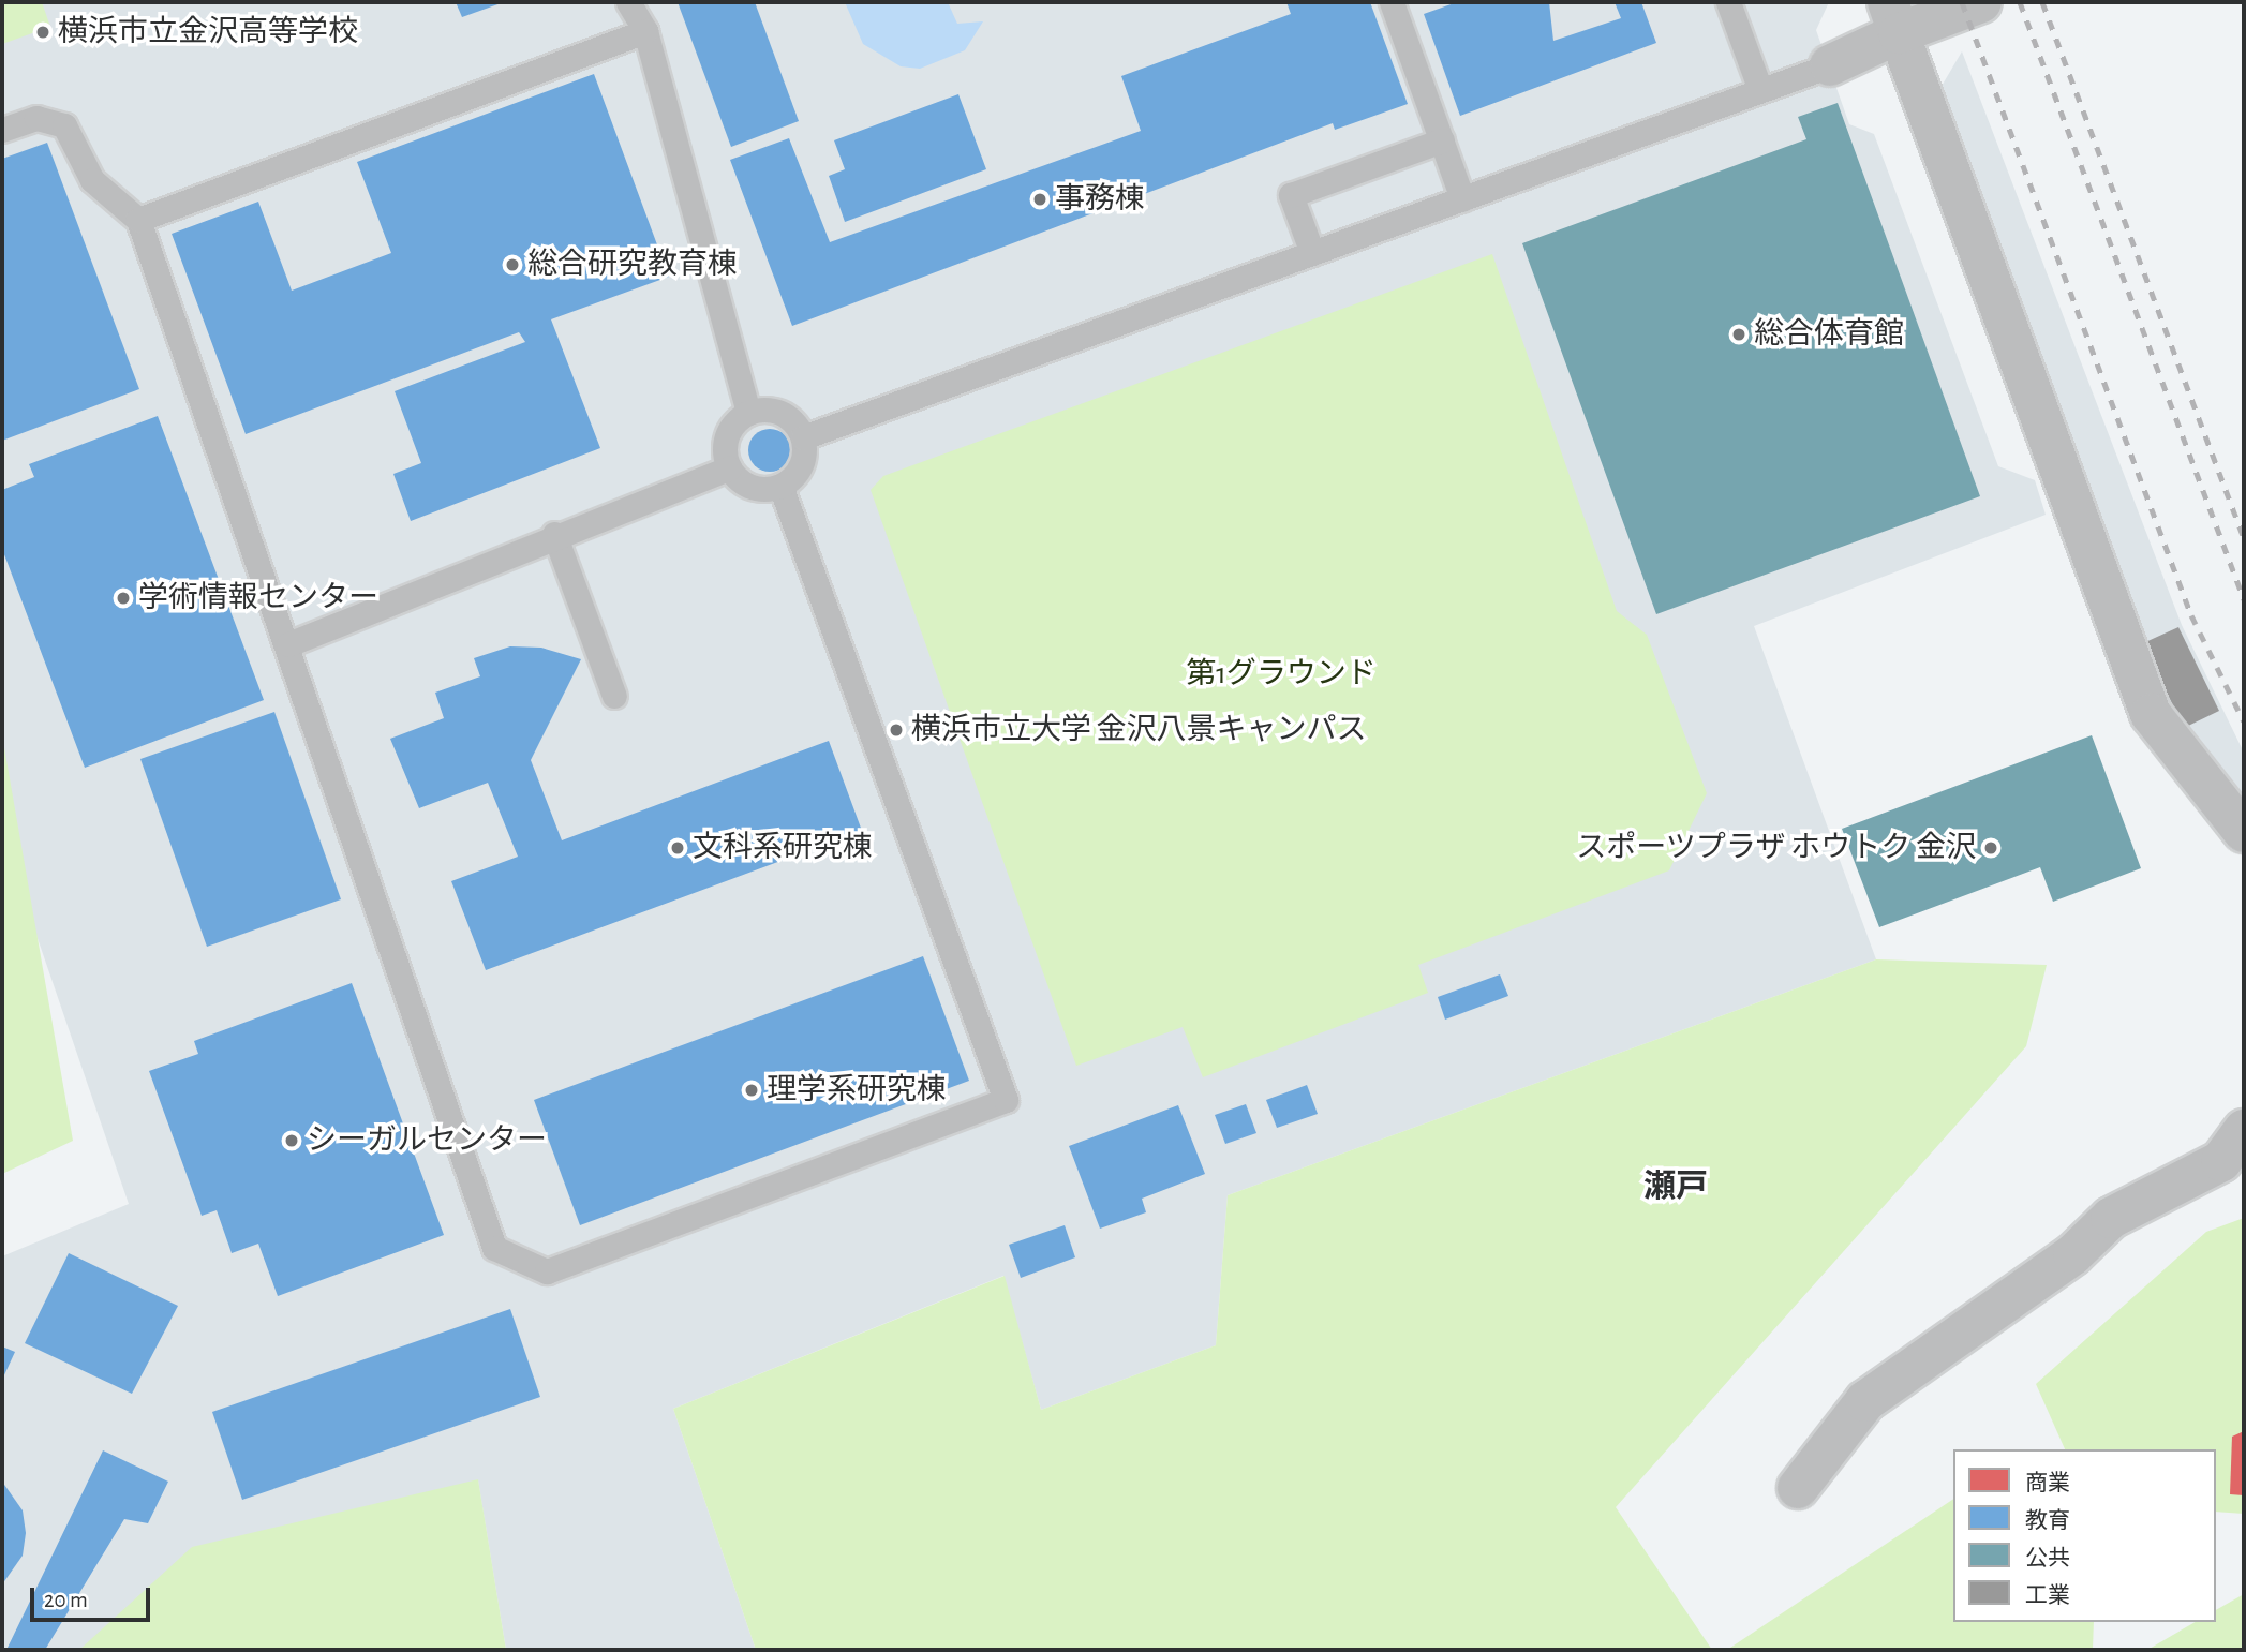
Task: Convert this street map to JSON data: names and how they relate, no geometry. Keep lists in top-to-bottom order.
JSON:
{
  "districts": ["瀬戸"],
  "parks": ["第1グラウンド"],
  "places": [
    "横浜市立金沢高等学校",
    "事務棟",
    "総合研究教育棟",
    "総合体育館",
    "学術情報センター",
    "横浜市立大学 金沢八景キャンパス",
    "文科系研究棟",
    "スポーツプラザ ホウトク 金沢",
    "理学系研究棟",
    "シーガルセンター"
  ],
  "legend": [
    "商業",
    "教育",
    "公共",
    "工業"
  ],
  "scale_bar": "20 m"
}
